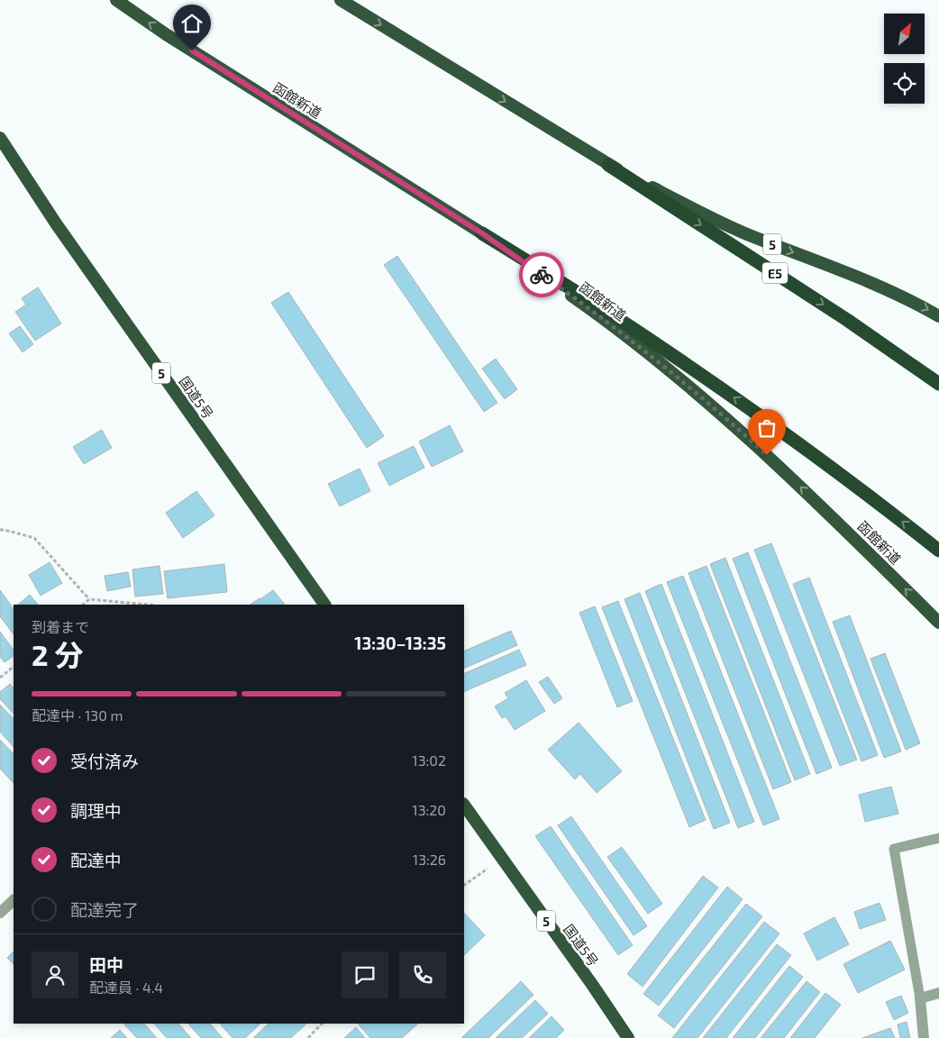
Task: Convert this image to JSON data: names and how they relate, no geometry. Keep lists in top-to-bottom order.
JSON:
{
  "streets": {
    "highway": [
      "函館新道",
      "5",
      "E5",
      "国道5号"
    ]
  },
  "crossings": [
    ["5", "E5"]
  ],
  "north": "top right",
  "page": {
    "heading": ["2 分", "到着まで", "13:30–13:35"],
    "panel": ["田中", "配達員 · 4.4"],
    "bar": "配達中 · 130 m",
    "list": [
      ["受付済み", "13:02"],
      ["調理中", "13:20"],
      ["配達中", "13:26"],
      "配達完了"
    ]
  }
}
